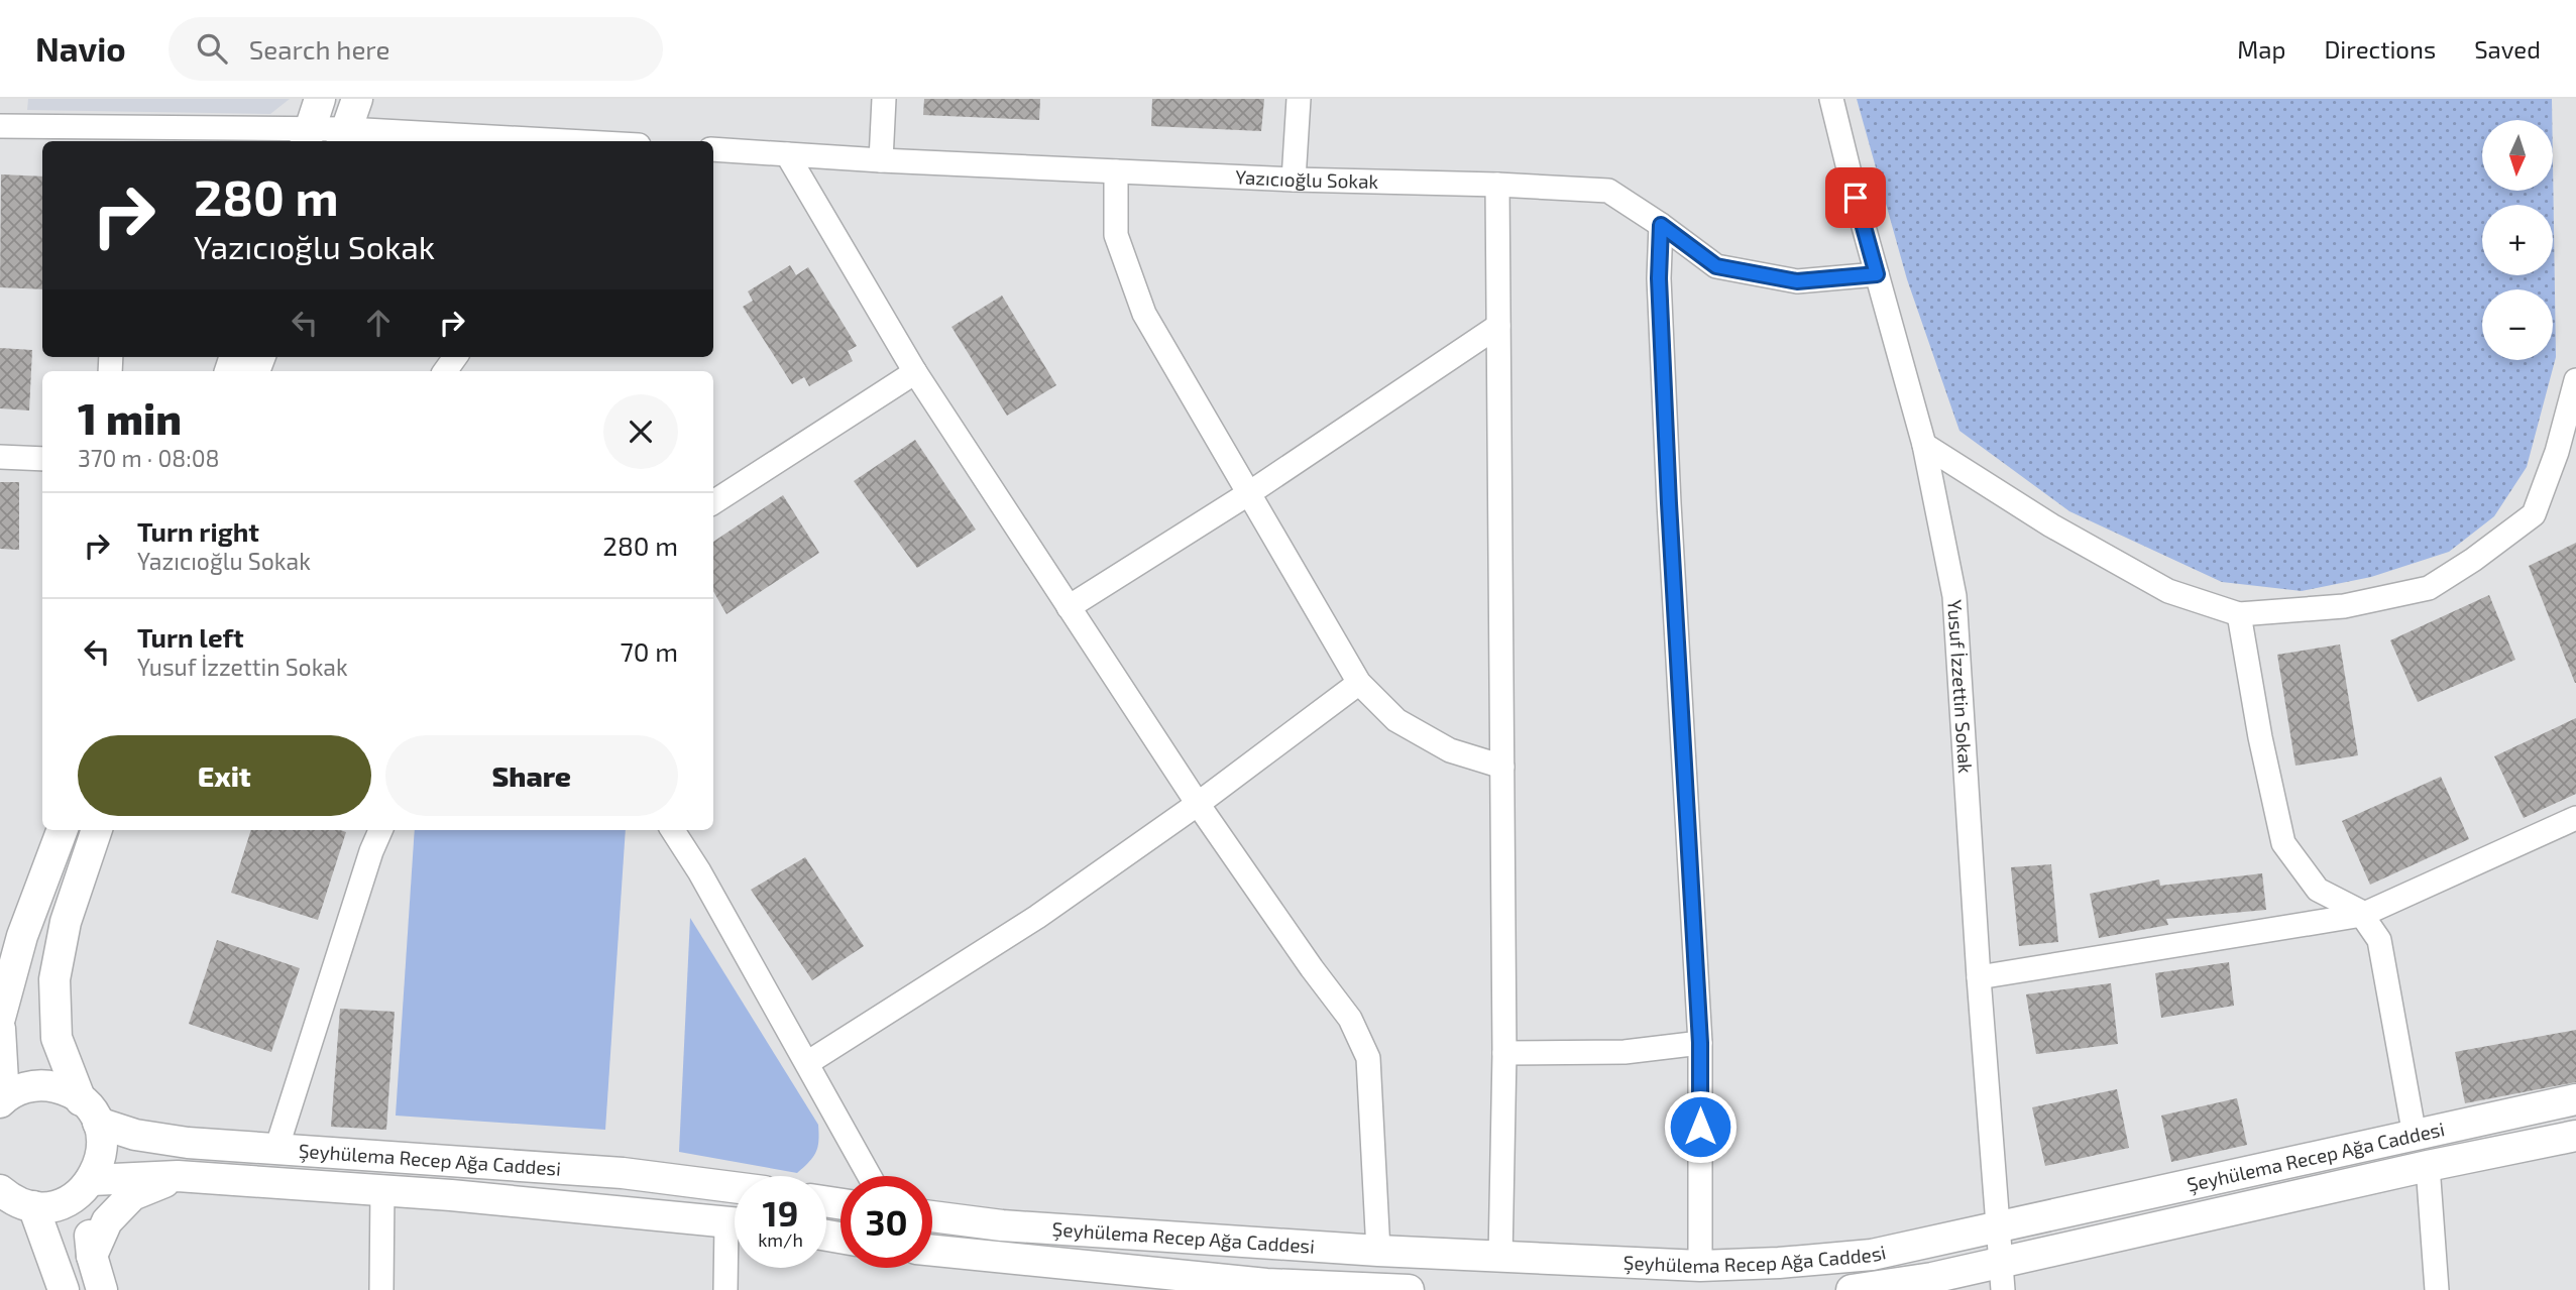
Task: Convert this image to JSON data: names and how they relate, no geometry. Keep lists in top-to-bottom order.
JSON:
{
  "streets": {
    "street": ["Yazıcıoğlu Sokak", "Yusuf İzzettin Sokak", "Şeyhülema Recep Ağa Caddesi"]
  },
  "crossings": [
    ["Yazıcıoğlu Sokak", "Yusuf İzzettin Sokak"],
    ["Yusuf İzzettin Sokak", "Şeyhülema Recep Ağa Caddesi"]
  ],
  "north": "bottom",
  "page": {
    "header": "Navio",
    "search": "Search here",
    "nav": ["Map", "Directions", "Saved"],
    "map_buttons": ["+", "−"],
    "turn": ["280 m", "Yazıcıoğlu Sokak"],
    "heading": ["1 min", "370 m · 08:08"],
    "list": [
      {
        "name": "Turn right",
        "note": "Yazıcıoğlu Sokak",
        "value": "280 m"
      },
      {
        "name": "Turn left",
        "note": "Yusuf İzzettin Sokak",
        "value": "70 m"
      }
    ],
    "buttons": ["Exit", "Share"],
    "speed": "19 km/h",
    "limit": "30"
  }
}
